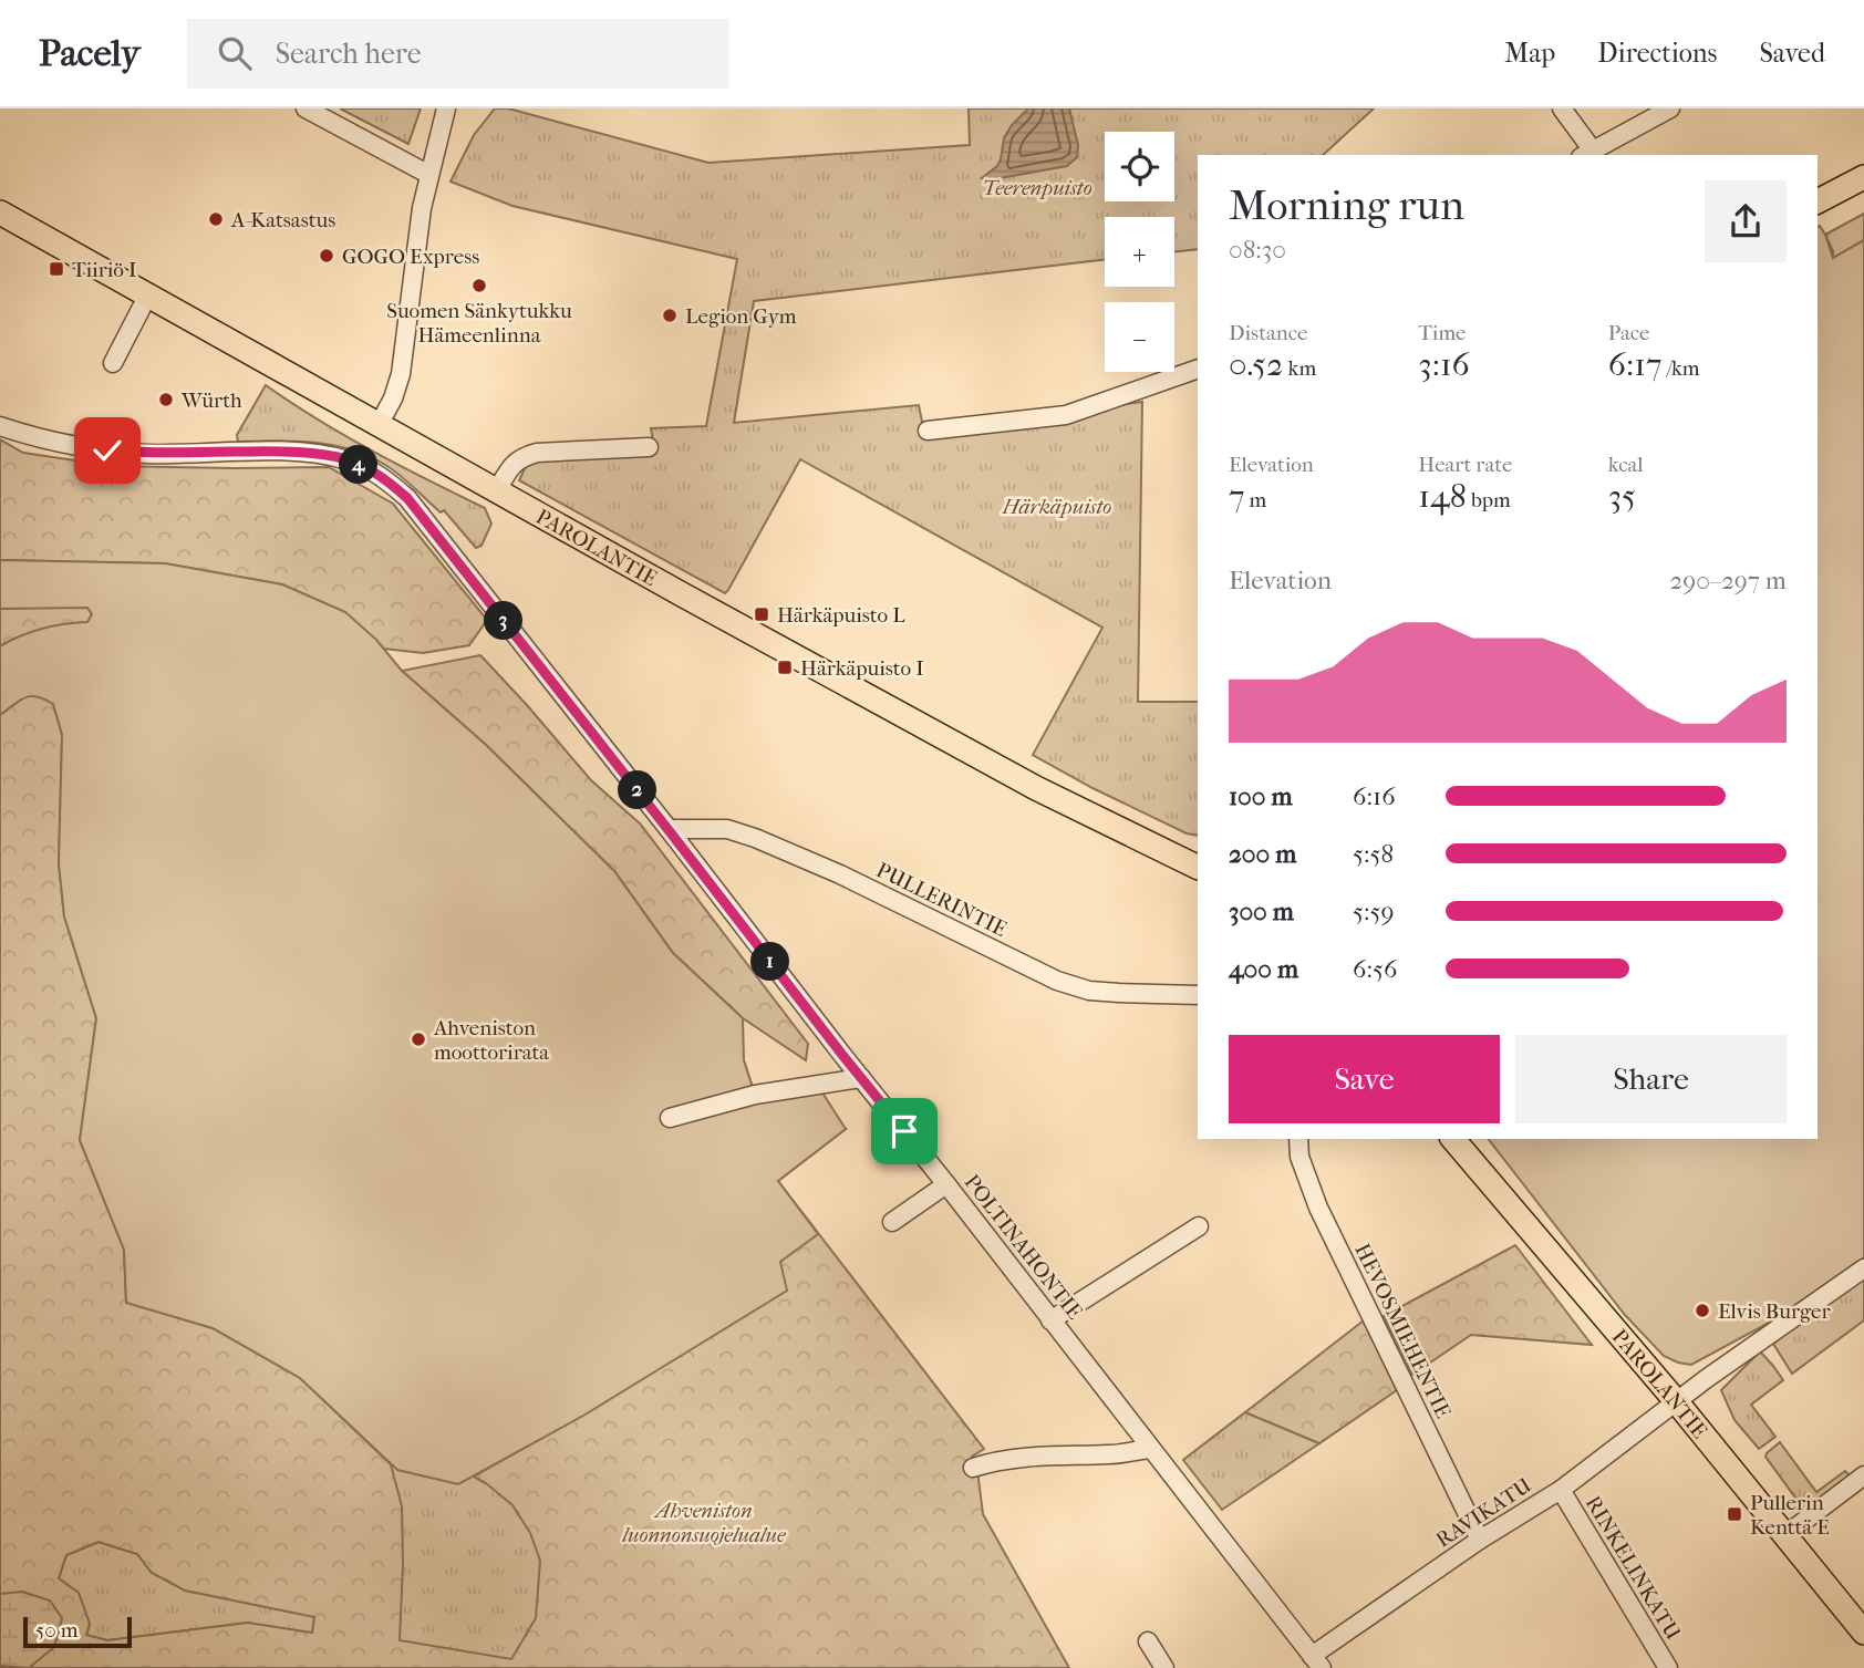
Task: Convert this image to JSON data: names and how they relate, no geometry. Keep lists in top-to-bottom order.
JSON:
{
  "streets": {
    "main road": ["PAROLANTIE"],
    "street": [
      "PULLERINTIE",
      "POLTINAHONTIE",
      "HEVOSMIEHENTIE",
      "RAVIKATU",
      "RINKELINKATU"
    ]
  },
  "crossings": [
    ["PAROLANTIE", "RAVIKATU"],
    ["PULLERINTIE", "POLTINAHONTIE"],
    ["POLTINAHONTIE", "RAVIKATU"],
    ["HEVOSMIEHENTIE", "RAVIKATU"],
    ["RAVIKATU", "RINKELINKATU"]
  ],
  "parks": ["Teerenpuisto", "Härkäpuisto", "Ahveniston luonnonsuojelualue"],
  "places": {
    "other": [
      "A-Katsastus",
      "GOGO Express",
      "Suomen Sänkytukku Hämeenlinna",
      "Legion Gym",
      "Würth",
      "Ahveniston moottorirata",
      "Elvis Burger"
    ],
    "transit": [
      "Tiiriö I",
      "Härkäpuisto L",
      "Härkäpuisto I",
      "Pullerin Kenttä E"
    ]
  },
  "scale_bar": "50 m",
  "page": {
    "header": "Pacely",
    "search": "Search here",
    "nav": ["Map", "Directions", "Saved"],
    "map_buttons": ["+", "−"],
    "heading": ["Morning run", "08:30"],
    "stats": [
      ["Distance", "0.52 km"],
      ["Time", "3:16"],
      ["Pace", "6:17 /km"],
      ["Elevation", "7 m"],
      ["Heart rate", "148 bpm"],
      ["kcal", "35"]
    ],
    "pins": [
      "4",
      "3",
      "2",
      "1"
    ],
    "chart": ["Elevation", "290–297 m"],
    "list": [
      {
        "name": "100 m",
        "note": "6:16"
      },
      {
        "name": "200 m",
        "note": "5:58"
      },
      {
        "name": "300 m",
        "note": "5:59"
      },
      {
        "name": "400 m",
        "note": "6:56"
      }
    ],
    "buttons": ["Save", "Share"],
    "scale": "50 m"
  }
}
